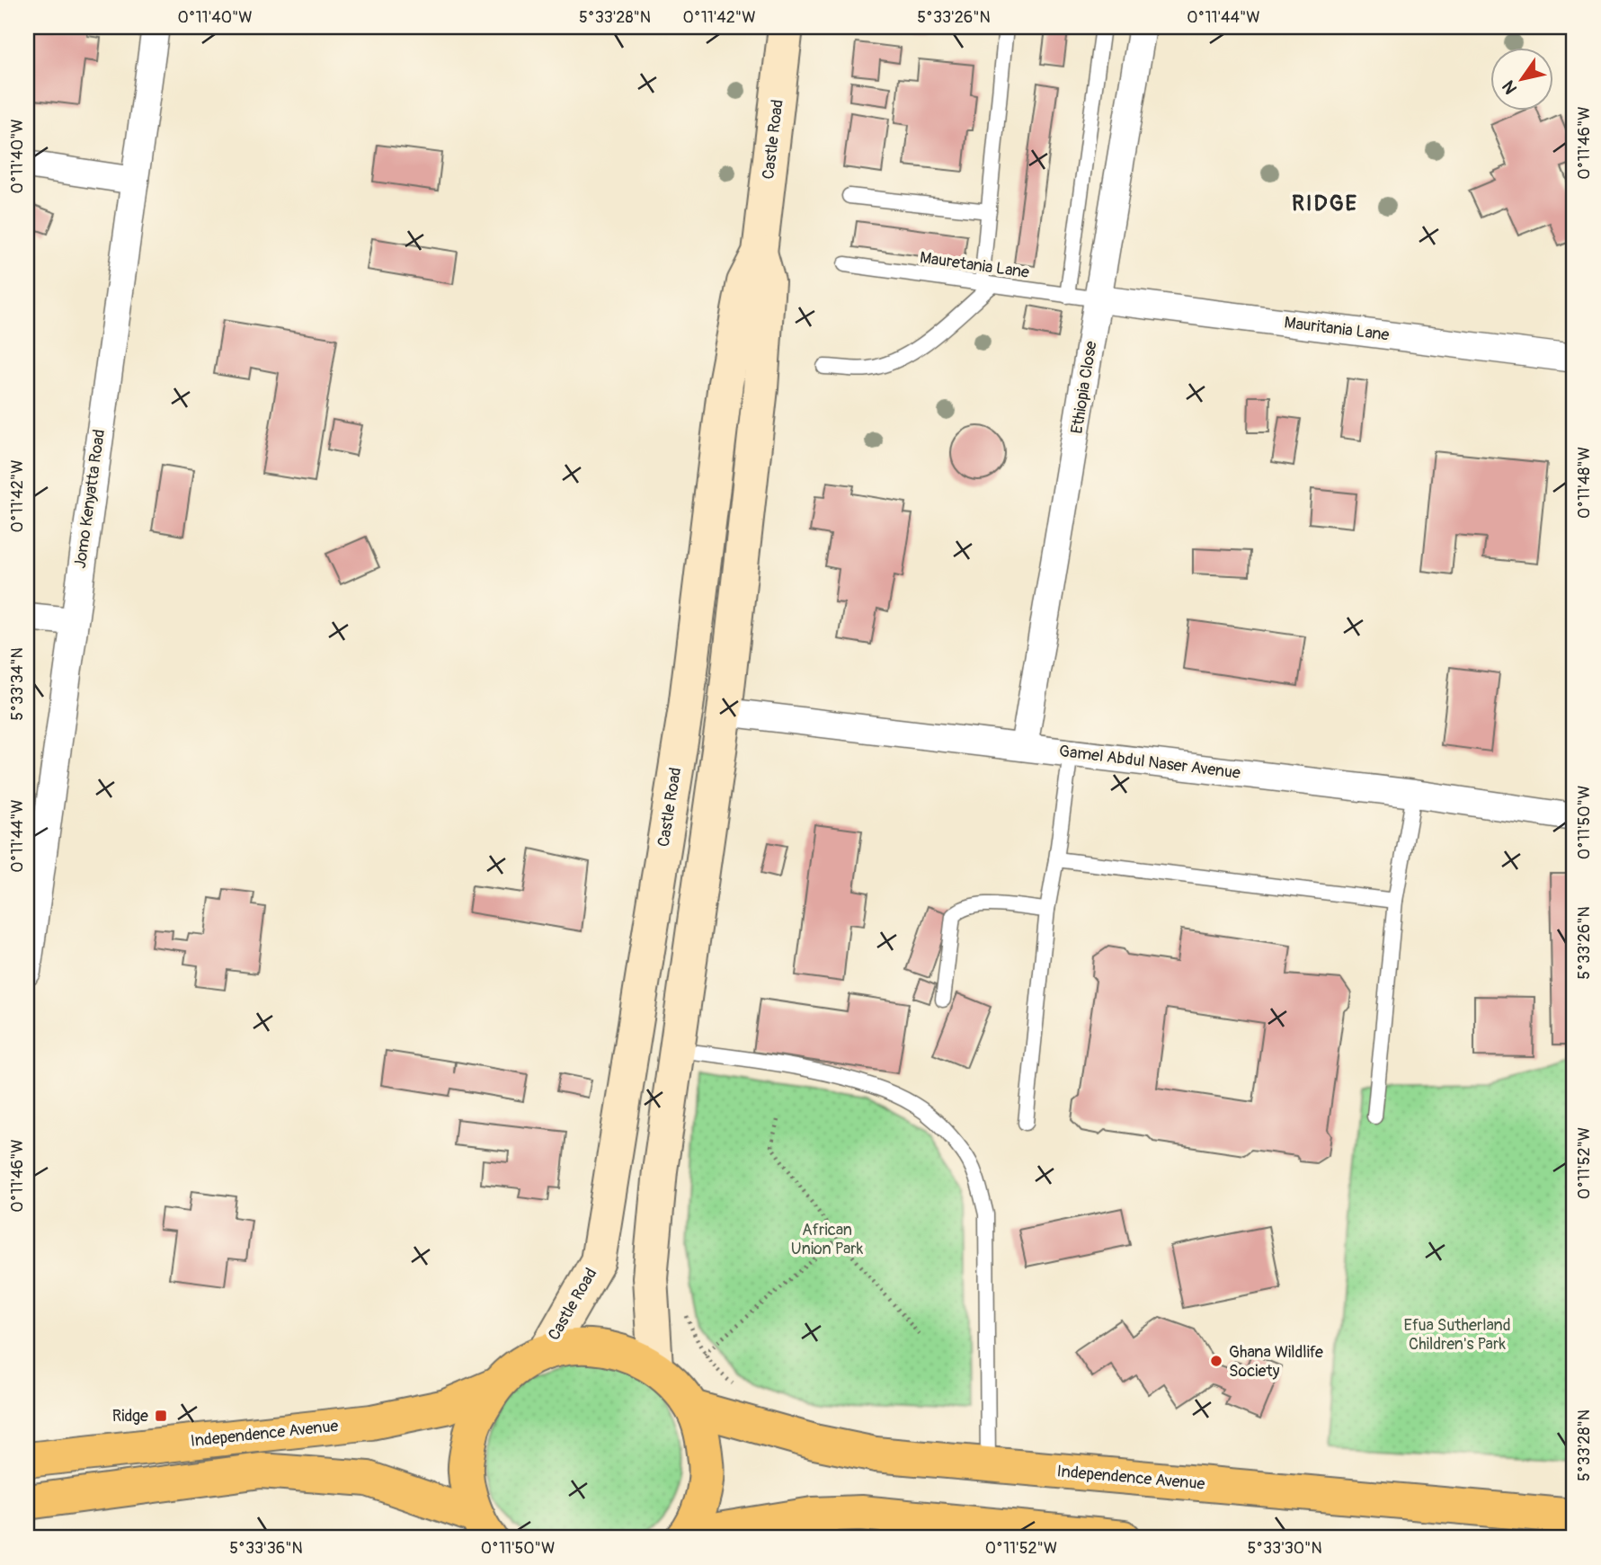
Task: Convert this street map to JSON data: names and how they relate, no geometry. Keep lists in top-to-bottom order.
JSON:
{
  "streets": {
    "main road": ["Castle Road", "Independence Avenue"],
    "street": [
      "Mauritania Lane",
      "Ethiopia Close",
      "Jomo Kenyatta Road",
      "Gamel Abdul Naser Avenue"
    ],
    "lane": ["Mauretania Lane"]
  },
  "crossings": [
    ["Castle Road", "Gamel Abdul Naser Avenue"],
    ["Mauretania Lane", "Mauritania Lane"],
    ["Mauretania Lane", "Ethiopia Close"],
    ["Mauritania Lane", "Ethiopia Close"],
    ["Ethiopia Close", "Gamel Abdul Naser Avenue"]
  ],
  "districts": ["RIDGE"],
  "parks": ["African Union Park", "Efua Sutherland Children's Park"],
  "places": {
    "other": ["Ghana Wildlife Society"],
    "transit": ["Ridge"]
  },
  "north": "bottom left",
  "coordinates": [
    "0°11'40\"W",
    "5°33'28\"N",
    "0°11'42\"W",
    "5°33'26\"N",
    "0°11'44\"W",
    "0°11'46\"W",
    "0°11'48\"W",
    "5°33'34\"N",
    "0°11'50\"W",
    "0°11'52\"W",
    "5°33'36\"N",
    "5°33'30\"N"
  ]
}
